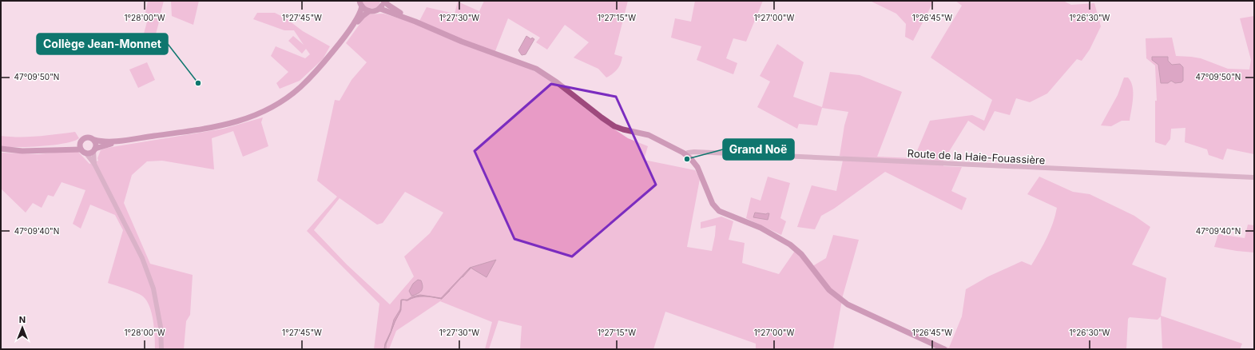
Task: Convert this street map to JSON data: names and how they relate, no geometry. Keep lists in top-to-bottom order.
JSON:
{
  "streets": {
    "street": ["Route de la Haie-Fouassière"]
  },
  "places": ["Collège Jean-Monnet", "Grand Noë"],
  "north": "top",
  "coordinates": [
    "1°28'00\"W",
    "1°27'45\"W",
    "1°27'30\"W",
    "1°27'15\"W",
    "1°27'00\"W",
    "1°26'45\"W",
    "1°26'30\"W",
    "47°09'50\"N",
    "47°09'40\"N"
  ]
}
